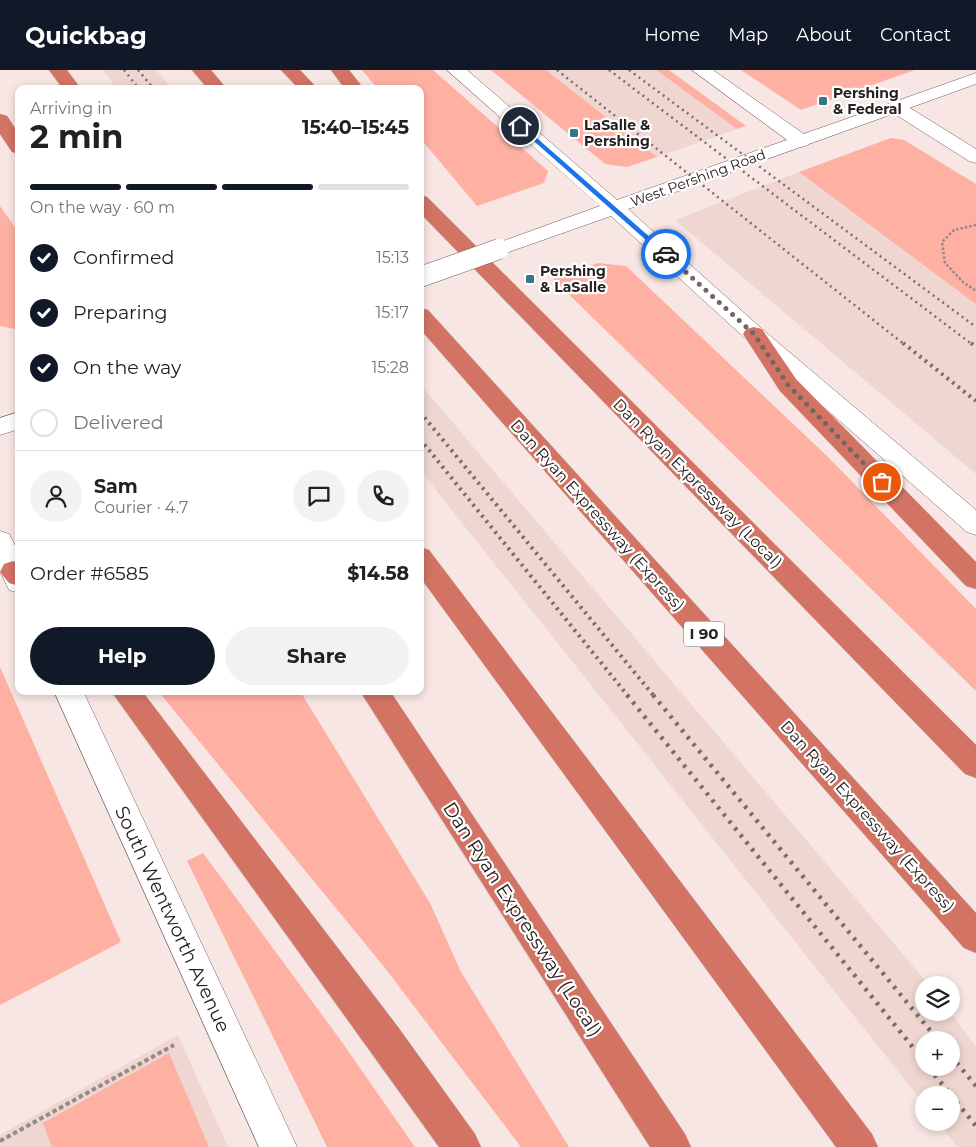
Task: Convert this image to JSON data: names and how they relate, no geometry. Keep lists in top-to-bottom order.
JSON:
{
  "streets": {
    "highway": ["Dan Ryan Expressway (Local)", "Dan Ryan Expressway (Express)", "I 90"],
    "main road": ["West Pershing Road", "South Wentworth Avenue"]
  },
  "places": {
    "transit": ["Pershing & Federal", "LaSalle & Pershing", "Pershing & LaSalle"]
  },
  "page": {
    "header": "Quickbag",
    "nav": [
      "Home",
      "Map",
      "About",
      "Contact"
    ],
    "heading": ["2 min", "Arriving in", "15:40–15:45"],
    "panel": [
      "Sam",
      "Courier · 4.7",
      "Order #6585",
      "$14.58"
    ],
    "bar": "On the way · 60 m",
    "list": [
      ["Confirmed", "15:13"],
      ["Preparing", "15:17"],
      ["On the way", "15:28"],
      "Delivered"
    ],
    "buttons": ["Help", "Share"],
    "map_buttons": ["+", "−"]
  }
}
